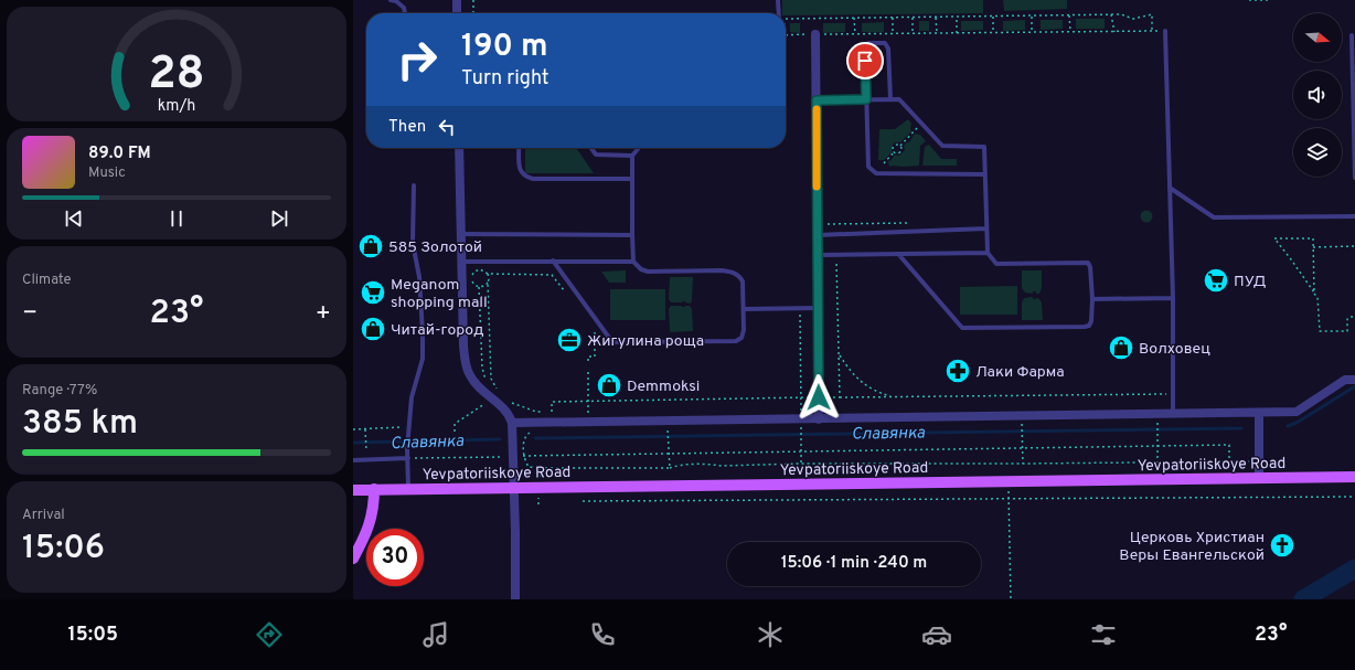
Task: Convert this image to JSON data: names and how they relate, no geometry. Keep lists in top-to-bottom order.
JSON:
{
  "streets": {
    "main road": ["Yevpatoriiskoye Road"]
  },
  "water": ["Славянка"],
  "places": {
    "shop": [
      "585 Золотой",
      "Читай-город",
      "Волховец",
      "Demmoksi"
    ],
    "supermarket": ["ПУД", "Meganom shopping mall"],
    "office": ["Жигулина роща"],
    "pharmacy": ["Лаки Фарма"],
    "church": ["Церковь Христиан Веры Евангельской"]
  },
  "north": "right",
  "page": {
    "turn": ["190 m", "Turn right"],
    "then": "Then",
    "song": ["89.0 FM", "Music"],
    "tile": [
      "Climate",
      ["Range · 77%", "385 km"],
      ["Arrival", "15:06"]
    ],
    "heat": ["−", "23°", "+"],
    "limit": "30",
    "trip": "15:06 · 1 min · 240 m",
    "tabs": ["15:05", "23°"],
    "gauge": ["28", "km/h"]
  }
}
